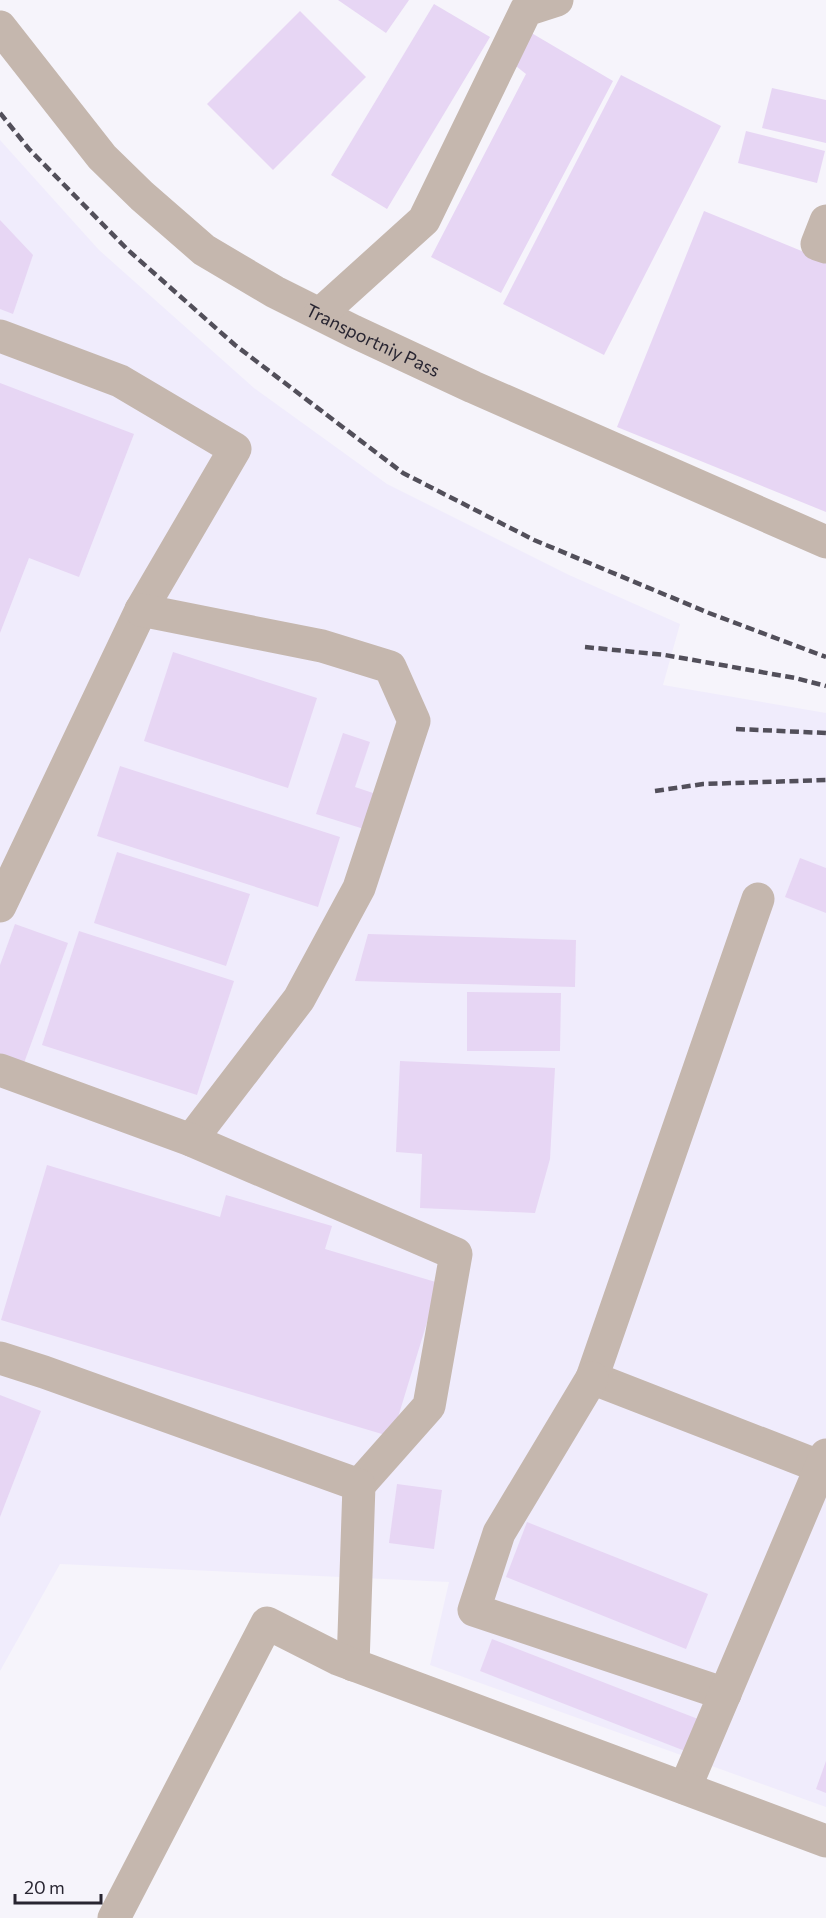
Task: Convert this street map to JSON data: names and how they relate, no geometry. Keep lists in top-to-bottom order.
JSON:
{
  "streets": {
    "street": ["Transportniy Pass"]
  },
  "scale_bar": "20 m"
}
